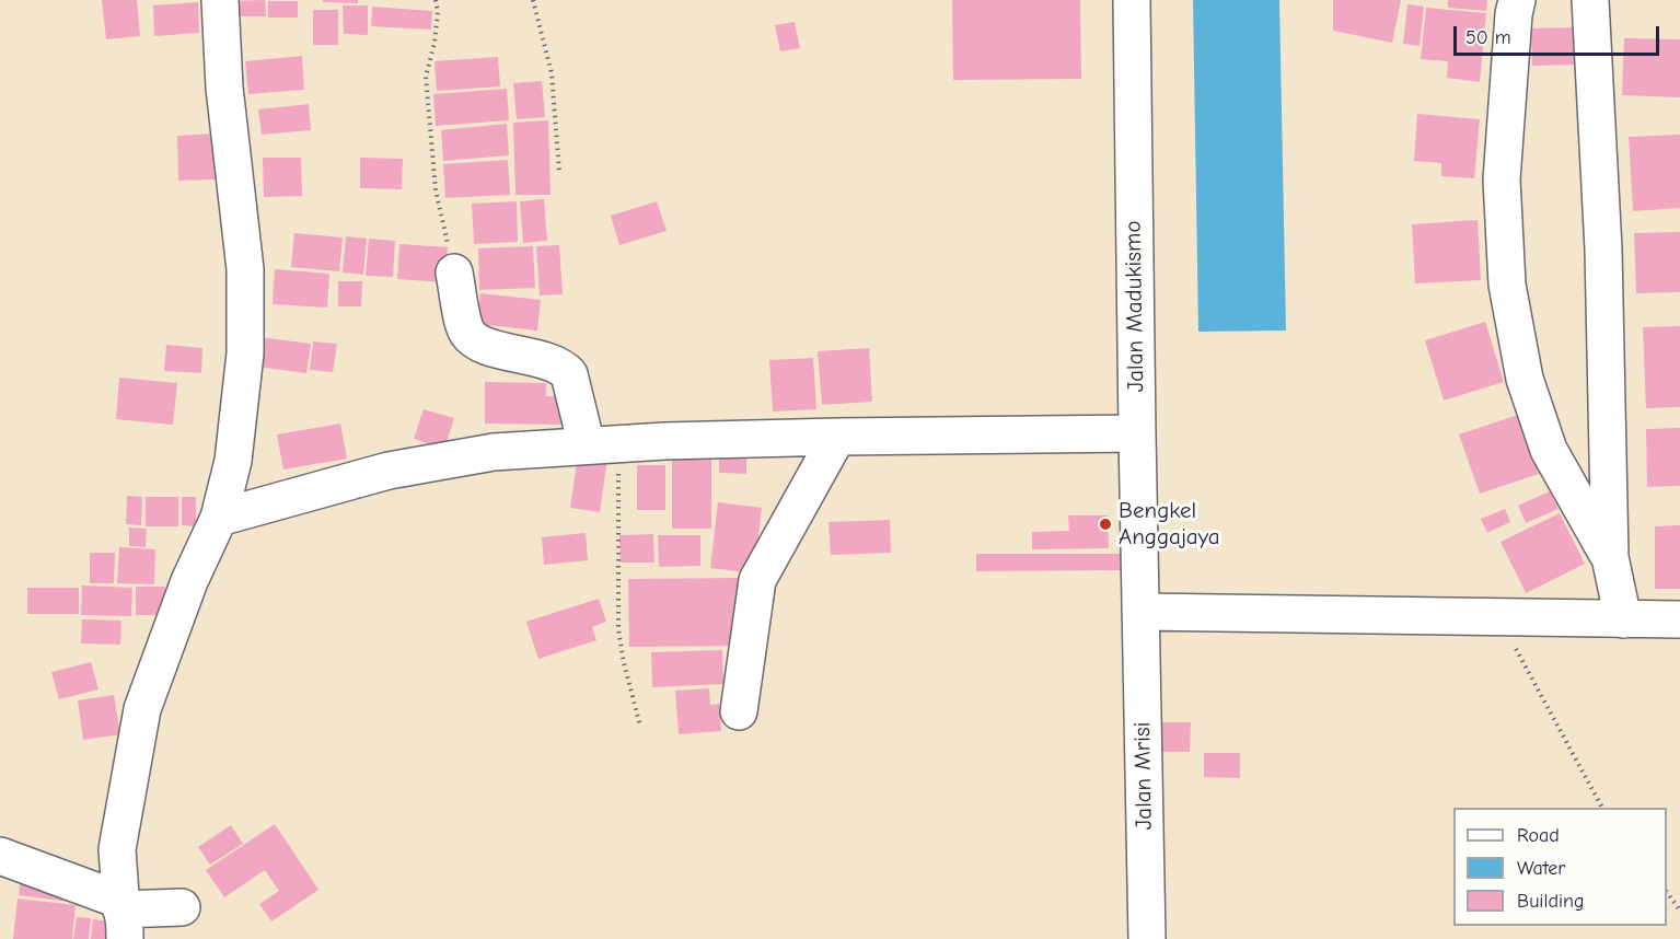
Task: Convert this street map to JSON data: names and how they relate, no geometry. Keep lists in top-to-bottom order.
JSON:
{
  "streets": {
    "street": ["Jalan Madukismo", "Jalan Mrisi"]
  },
  "crossings": [
    ["Jalan Madukismo", "Jalan Mrisi"]
  ],
  "places": ["Bengkel Anggajaya"],
  "legend": ["Road", "Water", "Building"],
  "scale_bar": "50 m"
}
